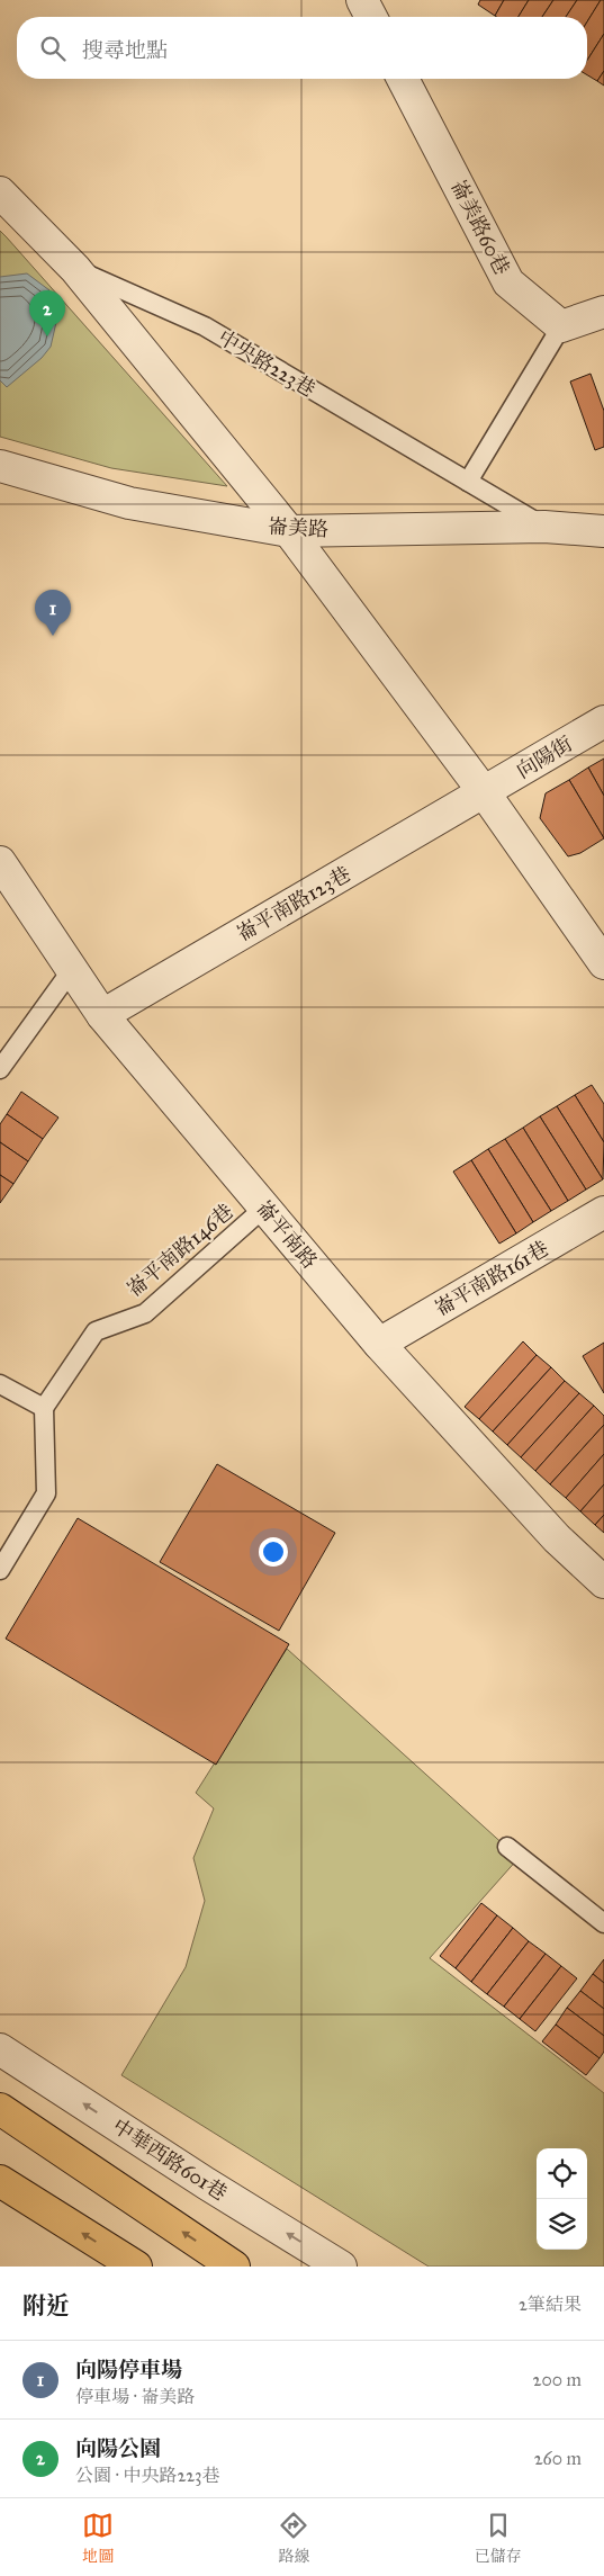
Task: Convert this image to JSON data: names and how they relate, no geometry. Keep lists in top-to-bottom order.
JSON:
{
  "streets": {
    "street": [
      "崙美路60巷",
      "中央路223巷",
      "崙美路",
      "向陽街",
      "崙平南路123巷",
      "崙平南路",
      "崙平南路161巷",
      "中華西路601巷"
    ],
    "lane": ["崙平南路146巷"]
  },
  "crossings": [
    ["中央路223巷", "崙美路"],
    ["向陽街", "崙平南路123巷"],
    ["崙平南路123巷", "崙平南路"],
    ["崙平南路", "崙平南路146巷"],
    ["崙平南路", "崙平南路161巷"]
  ],
  "one_way": ["中華西路601巷"],
  "page": {
    "search": "搜尋地點",
    "pins": ["2", "1"],
    "heading": ["附近", "2筆結果"],
    "list": [
      {
        "mark": "1",
        "name": "向陽停車場",
        "note": "停車場 · 崙美路",
        "value": "200 m"
      },
      {
        "mark": "2",
        "name": "向陽公園",
        "note": "公園 · 中央路223巷",
        "value": "260 m"
      }
    ],
    "nav": ["地圖", "路線", "已儲存"]
  }
}
